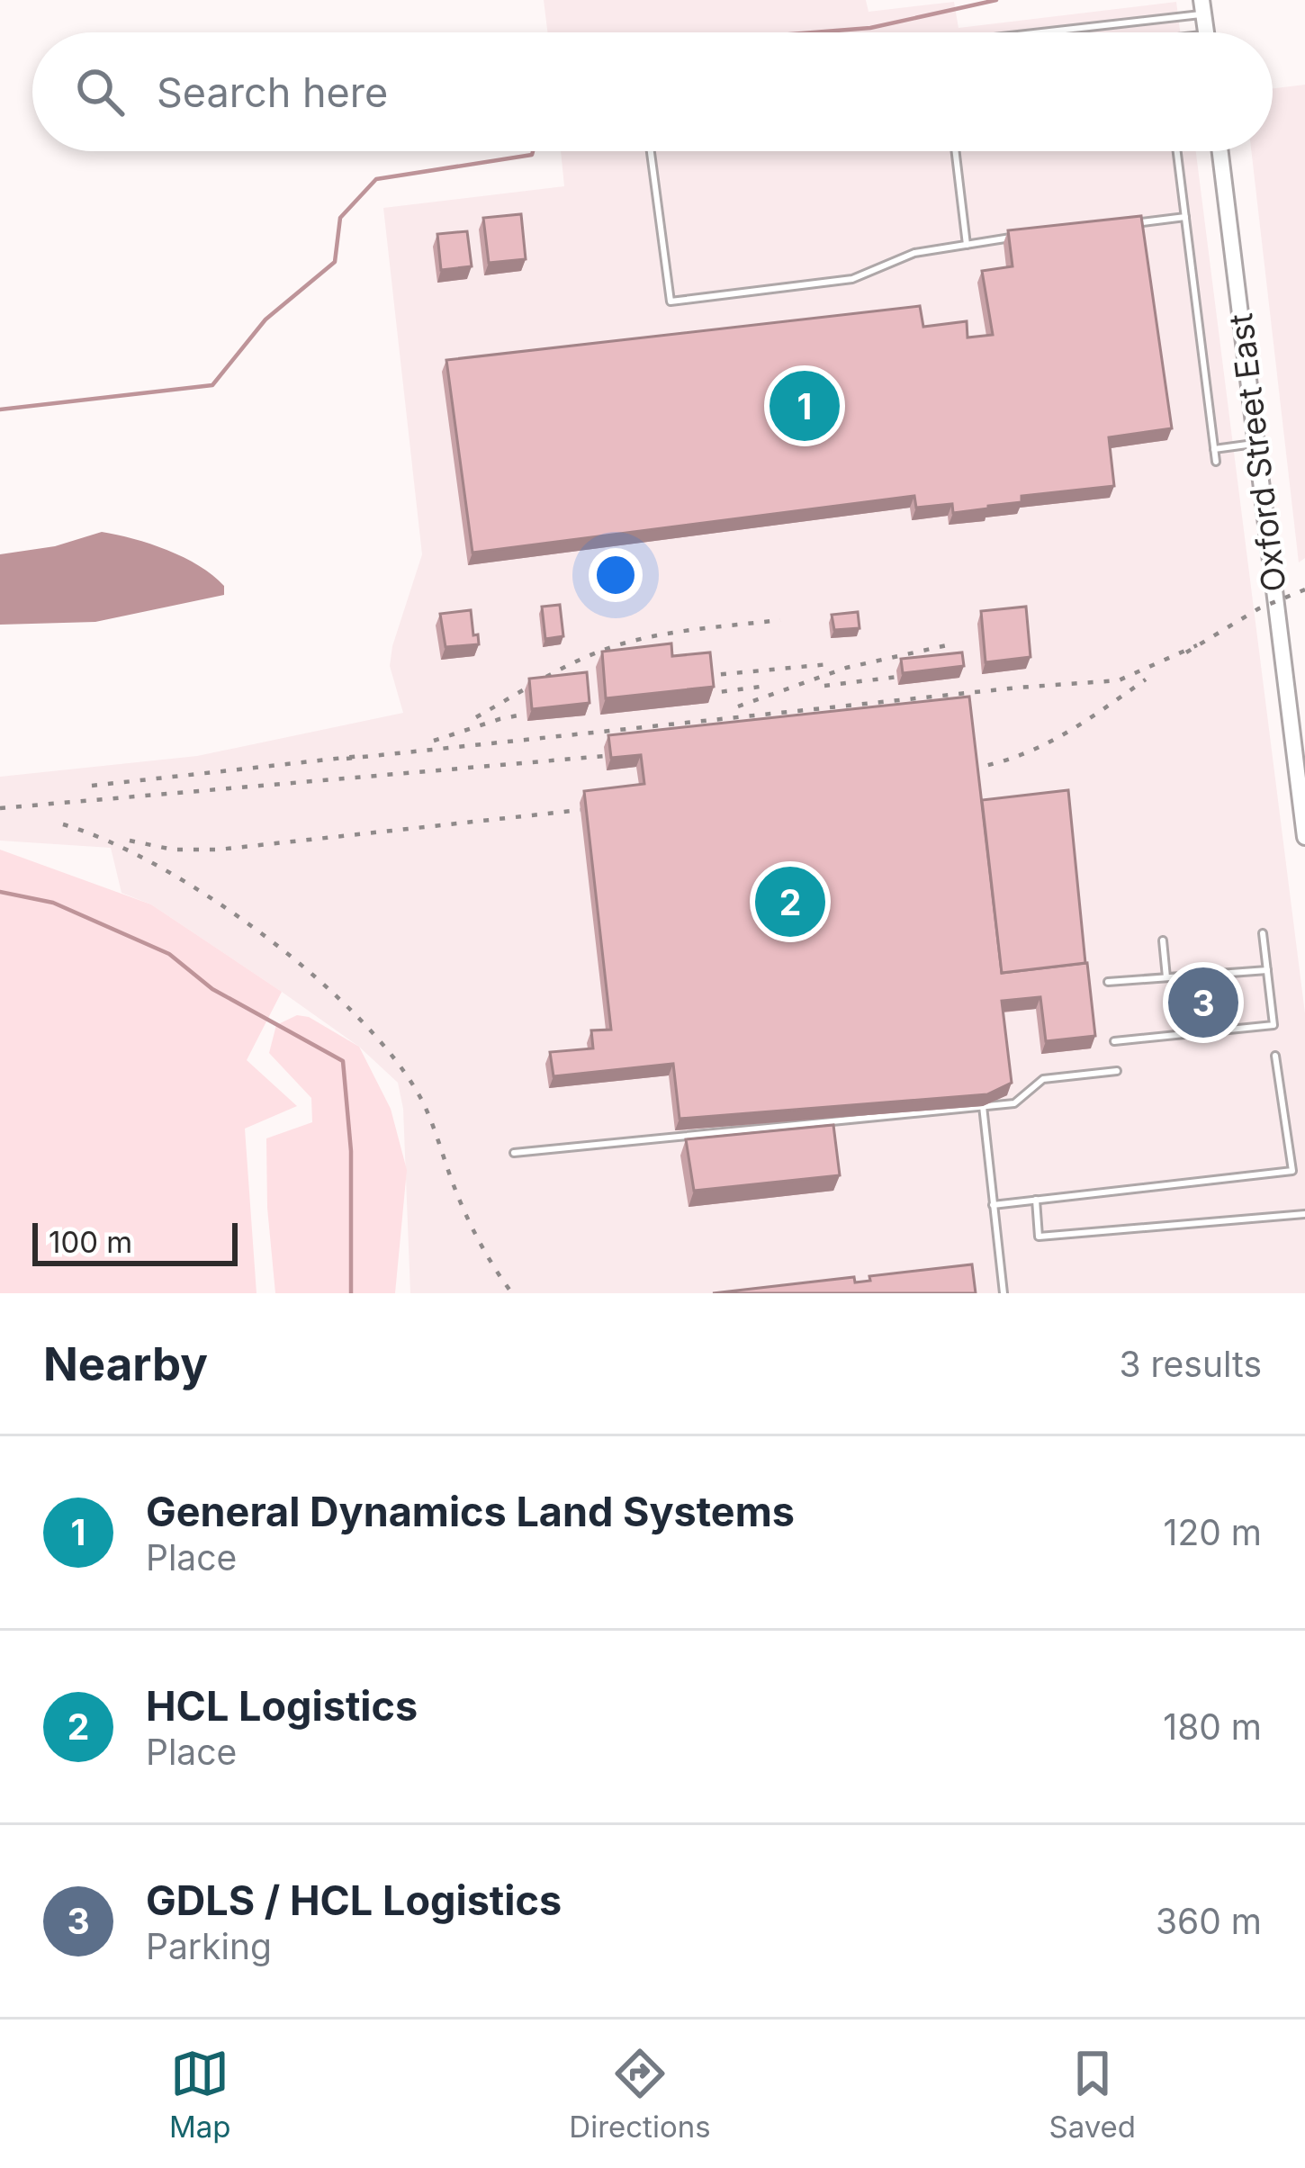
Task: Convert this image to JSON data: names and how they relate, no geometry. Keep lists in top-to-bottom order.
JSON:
{
  "streets": {
    "main road": ["Oxford Street East"]
  },
  "scale_bar": "100 m",
  "page": {
    "search": "Search here",
    "pins": ["1", "2", "3"],
    "scale": "100 m",
    "heading": ["Nearby", "3 results"],
    "list": [
      {
        "mark": "1",
        "name": "General Dynamics Land Systems",
        "note": "Place",
        "value": "120 m"
      },
      {
        "mark": "2",
        "name": "HCL Logistics",
        "note": "Place",
        "value": "180 m"
      },
      {
        "mark": "3",
        "name": "GDLS / HCL Logistics",
        "note": "Parking",
        "value": "360 m"
      }
    ],
    "nav": ["Map", "Directions", "Saved"]
  }
}
